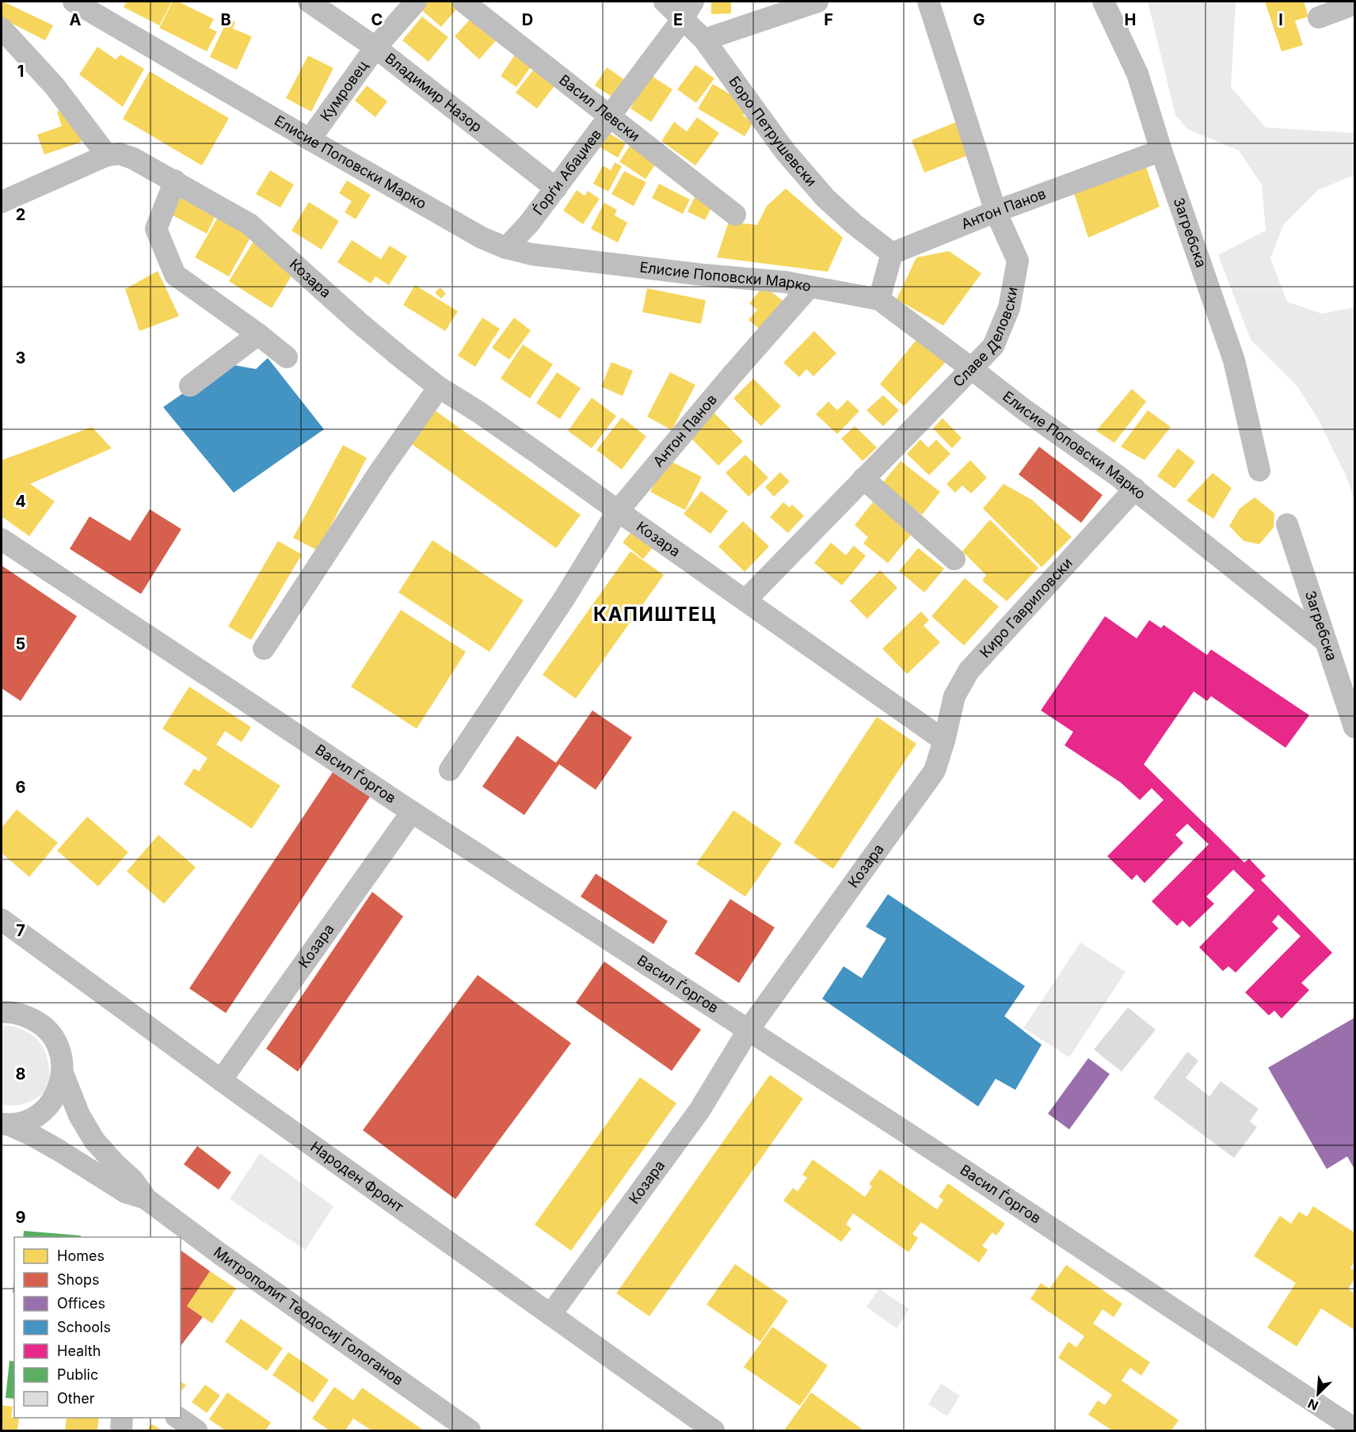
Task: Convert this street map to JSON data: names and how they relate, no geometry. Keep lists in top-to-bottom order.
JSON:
{
  "streets": {
    "street": [
      "Кумровец",
      "Владимир Назор",
      "Васил Левски",
      "Боро Петрушевски",
      "Елисие Поповски Марко",
      "Ѓорѓи Абаџиев",
      "Антон Панов",
      "Загребска",
      "Козара",
      "Славе Деловски",
      "Киро Гавриловски",
      "Васил Ѓоргов",
      "Народен Фронт",
      "Митрополит Теодосиј Гологанов"
    ]
  },
  "crossings": [
    ["Кумровец", "Владимир Назор"],
    ["Кумровец", "Елисие Поповски Марко"],
    ["Владимир Назор", "Ѓорѓи Абаџиев"],
    ["Васил Левски", "Ѓорѓи Абаџиев"],
    ["Боро Петрушевски", "Ѓорѓи Абаџиев"],
    ["Боро Петрушевски", "Антон Панов"],
    ["Елисие Поповски Марко", "Ѓорѓи Абаџиев"],
    ["Елисие Поповски Марко", "Антон Панов"],
    ["Елисие Поповски Марко", "Загребска"],
    ["Елисие Поповски Марко", "Славе Деловски"],
    ["Елисие Поповски Марко", "Киро Гавриловски"],
    ["Антон Панов", "Загребска"],
    ["Антон Панов", "Козара"],
    ["Антон Панов", "Славе Деловски"],
    ["Козара", "Славе Деловски"],
    ["Козара", "Киро Гавриловски"],
    ["Козара", "Васил Ѓоргов"],
    ["Козара", "Народен Фронт"]
  ],
  "districts": ["КАПИШТЕЦ"],
  "legend": [
    "Homes",
    "Shops",
    "Offices",
    "Schools",
    "Health",
    "Public",
    "Other"
  ],
  "north": "bottom left",
  "grid": {
    "columns": [
      "A",
      "B",
      "C",
      "D",
      "E",
      "F",
      "G",
      "H",
      "I"
    ],
    "rows": [
      "1",
      "2",
      "3",
      "4",
      "5",
      "6",
      "7",
      "8",
      "9"
    ]
  }
}
